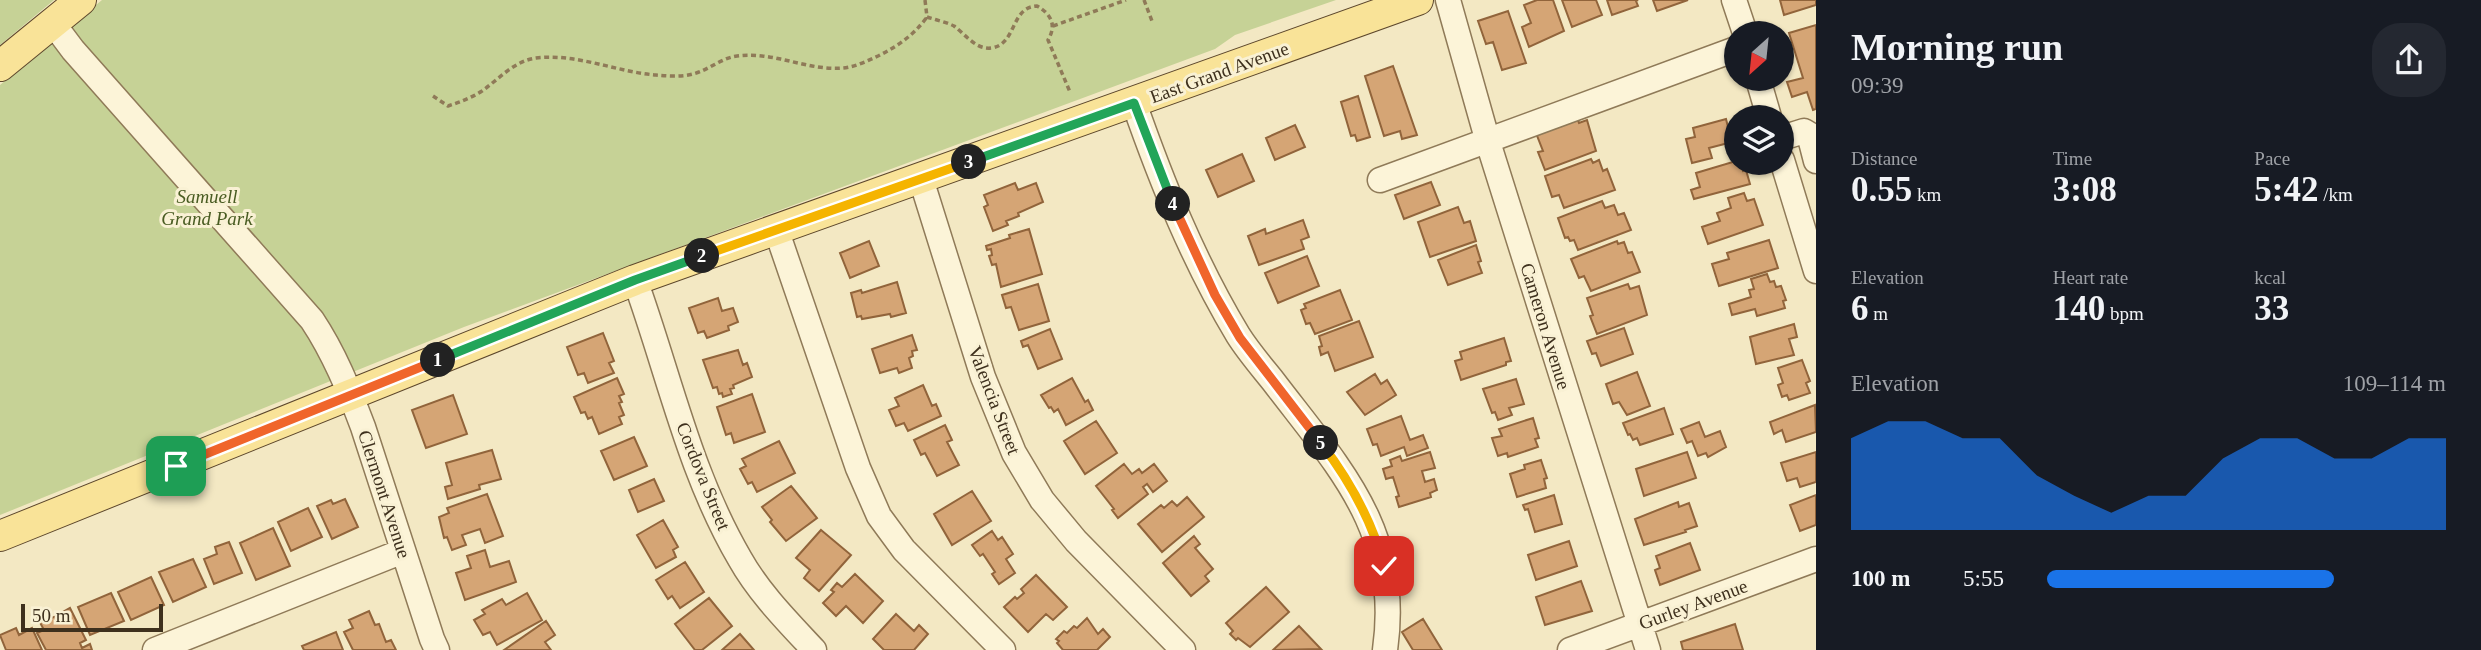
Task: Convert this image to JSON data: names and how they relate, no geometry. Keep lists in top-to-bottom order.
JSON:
{
  "streets": {
    "main road": ["East Grand Avenue"],
    "street": [
      "Cameron Avenue",
      "Valencia Street",
      "Cordova Street",
      "Clermont Avenue",
      "Gurley Avenue"
    ]
  },
  "crossings": [
    ["East Grand Avenue", "Valencia Street"],
    ["East Grand Avenue", "Cordova Street"],
    ["East Grand Avenue", "Clermont Avenue"],
    ["Cameron Avenue", "Gurley Avenue"]
  ],
  "parks": ["Samuell Grand Park"],
  "scale_bar": "50 m",
  "north": "bottom left",
  "page": {
    "heading": ["Morning run", "09:39"],
    "stats": [
      ["Distance", "0.55 km"],
      ["Time", "3:08"],
      ["Pace", "5:42 /km"],
      ["Elevation", "6 m"],
      ["Heart rate", "140 bpm"],
      ["kcal", "33"]
    ],
    "pins": [
      "3",
      "4",
      "2",
      "1",
      "5"
    ],
    "chart": ["Elevation", "109–114 m"],
    "list": [
      {
        "name": "100 m",
        "note": "5:55"
      }
    ],
    "scale": "50 m"
  }
}
